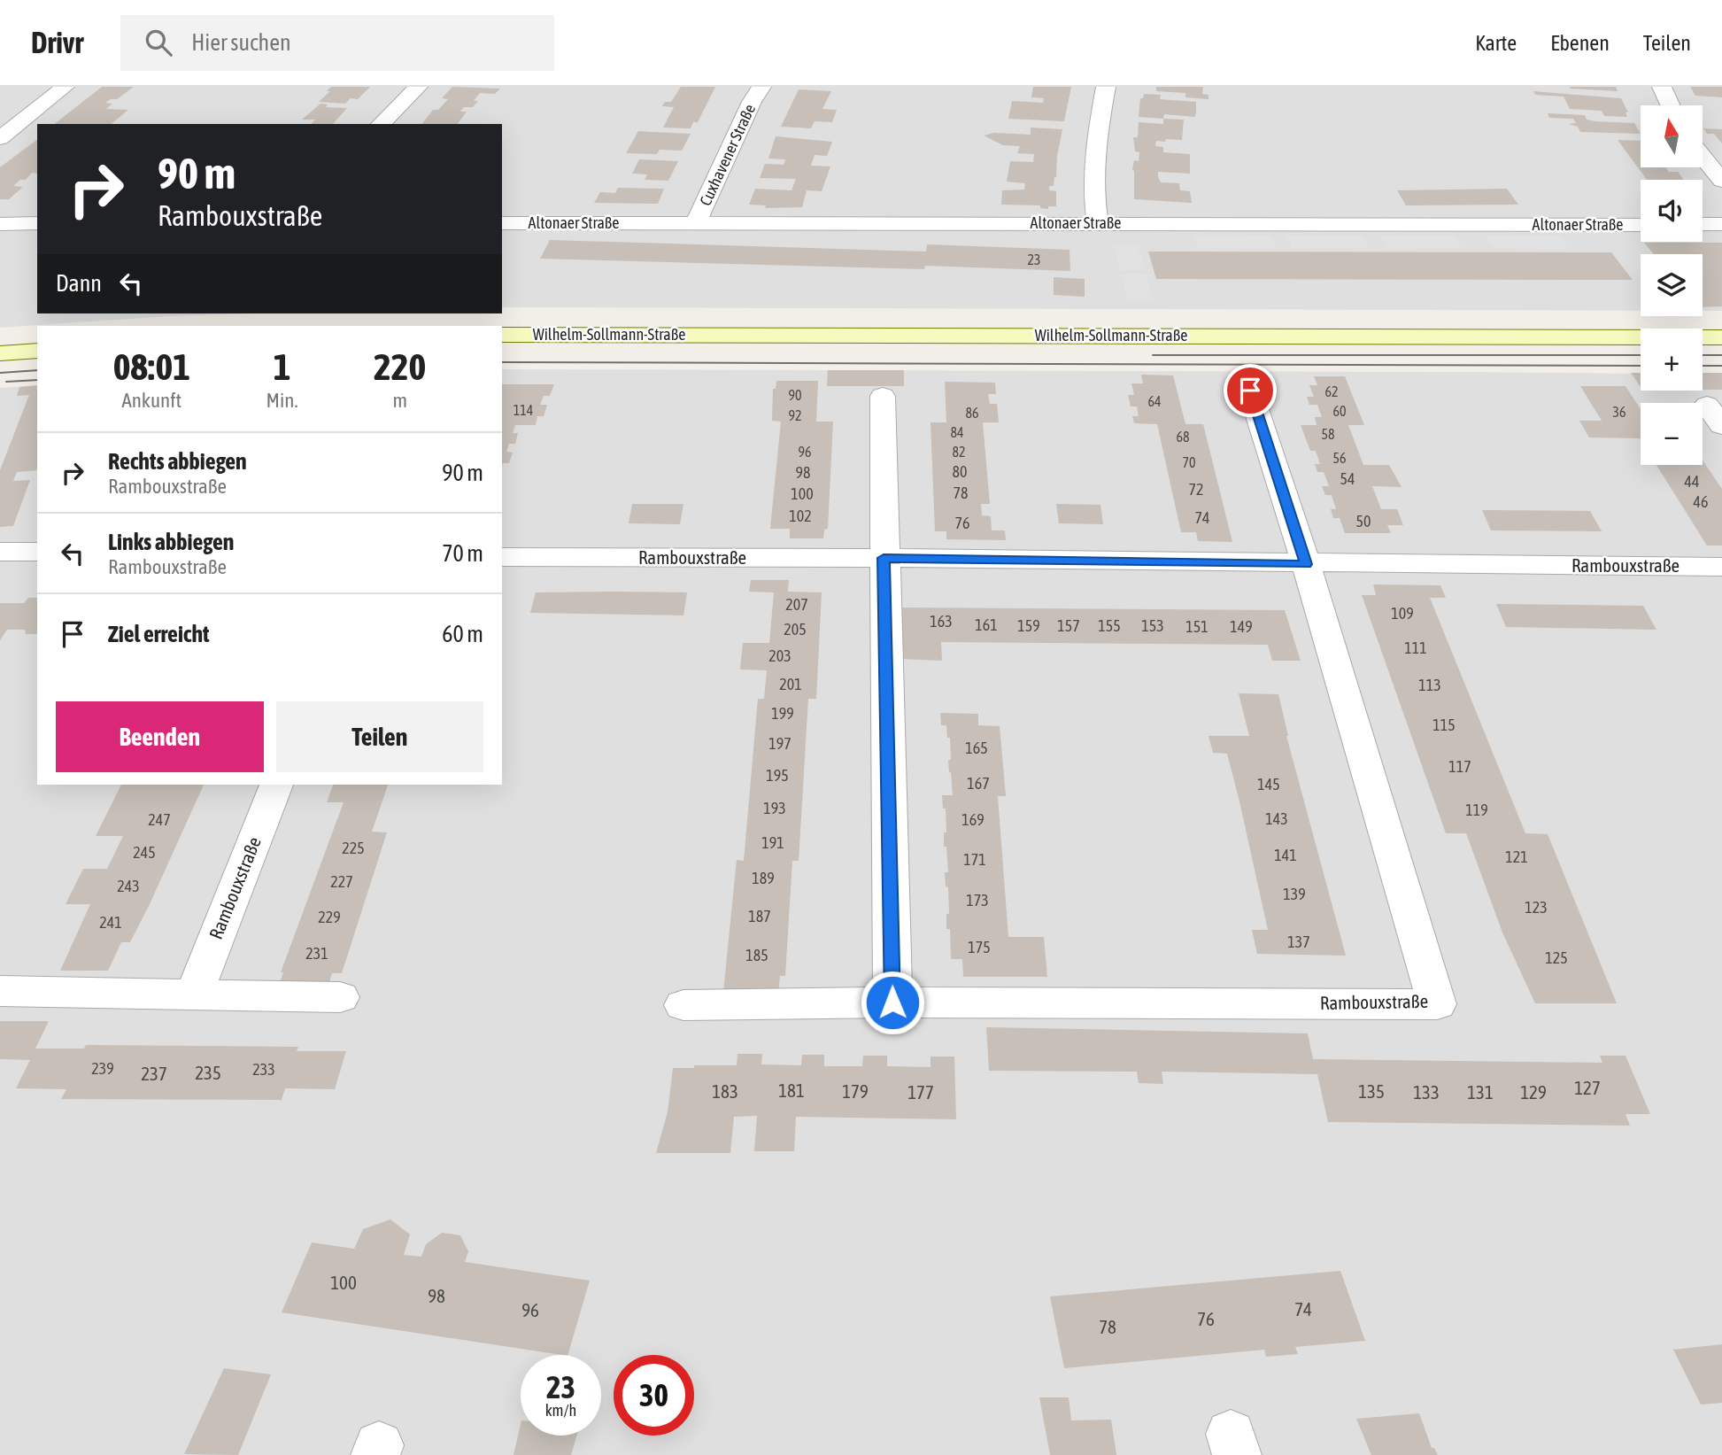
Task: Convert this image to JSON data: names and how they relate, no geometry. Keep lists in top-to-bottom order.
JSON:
{
  "streets": {
    "street": [
      "Cuxhavener Straße",
      "Altonaer Straße",
      "Wilhelm-Sollmann-Straße",
      "Rambouxstraße"
    ]
  },
  "crossings": [
    ["Cuxhavener Straße", "Altonaer Straße"]
  ],
  "house_numbers": [
    "23",
    "62",
    "90",
    "64",
    "114",
    "60",
    "36",
    "86",
    "92",
    "84",
    "58",
    "68",
    "96",
    "82",
    "56",
    "70",
    "80",
    "98",
    "54",
    "44",
    "72",
    "78",
    "100",
    "46",
    "102",
    "74",
    "50",
    "76",
    "207",
    "109",
    "163",
    "161",
    "159",
    "157",
    "155",
    "153",
    "151",
    "149",
    "205",
    "111",
    "203",
    "201",
    "113",
    "199",
    "115",
    "197",
    "165",
    "117",
    "195",
    "167",
    "145",
    "193",
    "119",
    "143",
    "247",
    "169",
    "191",
    "225",
    "245",
    "141",
    "121",
    "171",
    "189",
    "227",
    "243",
    "139",
    "173",
    "123",
    "187",
    "229",
    "241",
    "137",
    "175",
    "231",
    "185",
    "125",
    "239",
    "233",
    "235",
    "237",
    "127",
    "181",
    "183",
    "179",
    "135",
    "177",
    "133",
    "131",
    "129",
    "100",
    "98",
    "74",
    "96",
    "76",
    "78"
  ],
  "north": "top",
  "page": {
    "header": "Drivr",
    "search": "Hier suchen",
    "nav": ["Karte", "Ebenen", "Teilen"],
    "map_buttons": ["+", "−"],
    "turn": ["90 m", "Rambouxstraße"],
    "then": "Dann",
    "eta": [
      "08:01",
      "Ankunft",
      "1",
      "Min.",
      "220",
      "m"
    ],
    "list": [
      {
        "name": "Rechts abbiegen",
        "note": "Rambouxstraße",
        "value": "90 m"
      },
      {
        "name": "Links abbiegen",
        "note": "Rambouxstraße",
        "value": "70 m"
      },
      {
        "name": "Ziel erreicht",
        "value": "60 m"
      }
    ],
    "buttons": ["Beenden", "Teilen"],
    "speed": "23 km/h",
    "limit": "30"
  }
}
